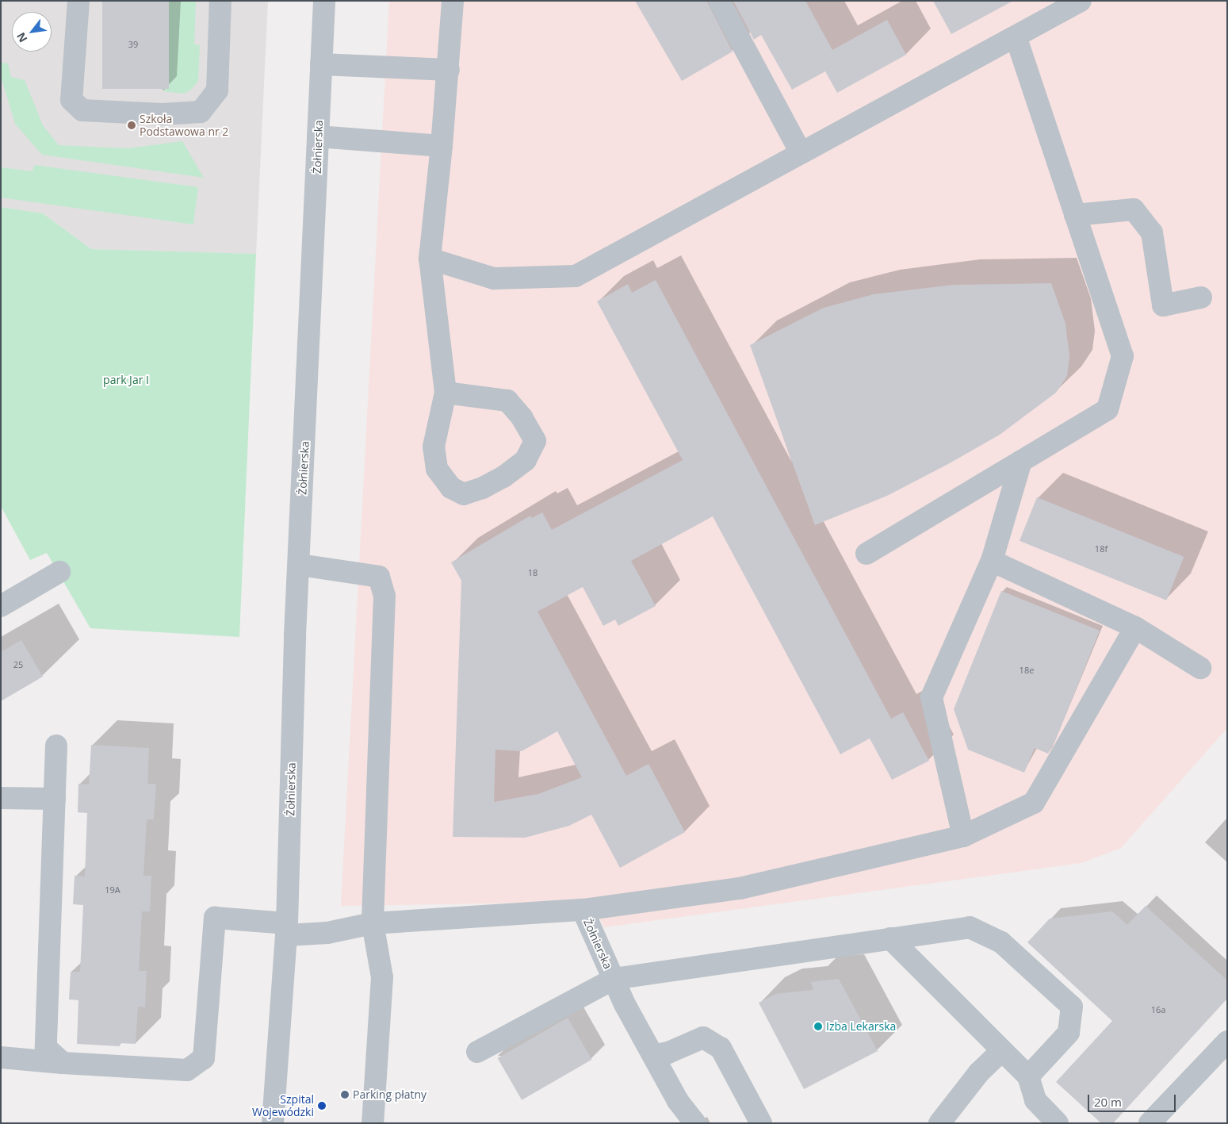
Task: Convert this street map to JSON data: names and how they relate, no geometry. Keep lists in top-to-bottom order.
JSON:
{
  "streets": {
    "street": ["Żołnierska"]
  },
  "parks": ["park Jar I"],
  "places": [
    "Szkoła Podstawowa nr 2",
    "Izba Lekarska",
    "Parking płatny",
    "Szpital Wojewódzki"
  ],
  "house_numbers": [
    "39",
    "18f",
    "18",
    "25",
    "18e",
    "19A",
    "16a"
  ],
  "scale_bar": "20 m",
  "north": "bottom left"
}
